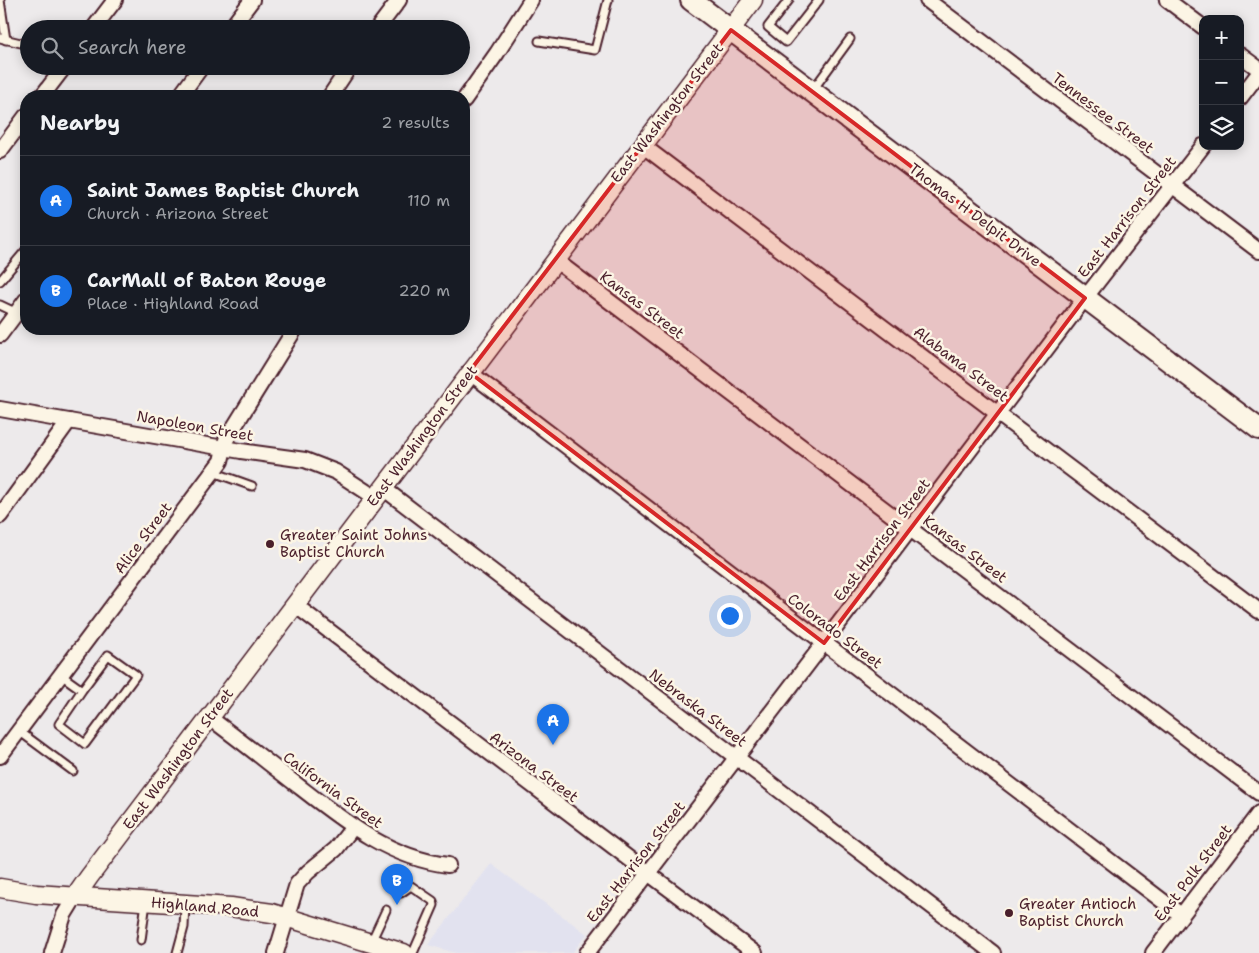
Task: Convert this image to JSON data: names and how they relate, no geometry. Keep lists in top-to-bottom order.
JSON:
{
  "streets": {
    "main road": ["Thomas H Delpit Drive"],
    "street": [
      "East Washington Street",
      "Tennessee Street",
      "East Harrison Street",
      "Kansas Street",
      "Alabama Street",
      "Napoleon Street",
      "Alice Street",
      "Colorado Street",
      "Nebraska Street",
      "Arizona Street",
      "California Street",
      "East Polk Street",
      "Highland Road"
    ]
  },
  "crossings": [
    ["East Washington Street", "Thomas H Delpit Drive"],
    ["East Washington Street", "Kansas Street"],
    ["East Washington Street", "Alabama Street"],
    ["East Washington Street", "Napoleon Street"],
    ["East Washington Street", "Colorado Street"],
    ["East Washington Street", "Nebraska Street"],
    ["East Washington Street", "Arizona Street"],
    ["East Washington Street", "California Street"],
    ["East Washington Street", "Highland Road"],
    ["Tennessee Street", "East Harrison Street"],
    ["Thomas H Delpit Drive", "East Harrison Street"],
    ["East Harrison Street", "Kansas Street"],
    ["East Harrison Street", "Alabama Street"],
    ["East Harrison Street", "Colorado Street"],
    ["East Harrison Street", "Nebraska Street"],
    ["East Harrison Street", "Arizona Street"],
    ["Napoleon Street", "Alice Street"],
    ["Napoleon Street", "Nebraska Street"],
    ["Colorado Street", "East Polk Street"]
  ],
  "places": ["Greater Saint Johns Baptist Church", "Greater Antioch Baptist Church"],
  "page": {
    "map_buttons": ["+", "−"],
    "search": "Search here",
    "heading": ["Nearby", "2 results"],
    "list": [
      {
        "mark": "A",
        "name": "Saint James Baptist Church",
        "note": "Church · Arizona Street",
        "value": "110 m"
      },
      {
        "mark": "B",
        "name": "CarMall of Baton Rouge",
        "note": "Place · Highland Road",
        "value": "220 m"
      }
    ],
    "pins": ["A", "B"]
  }
}
